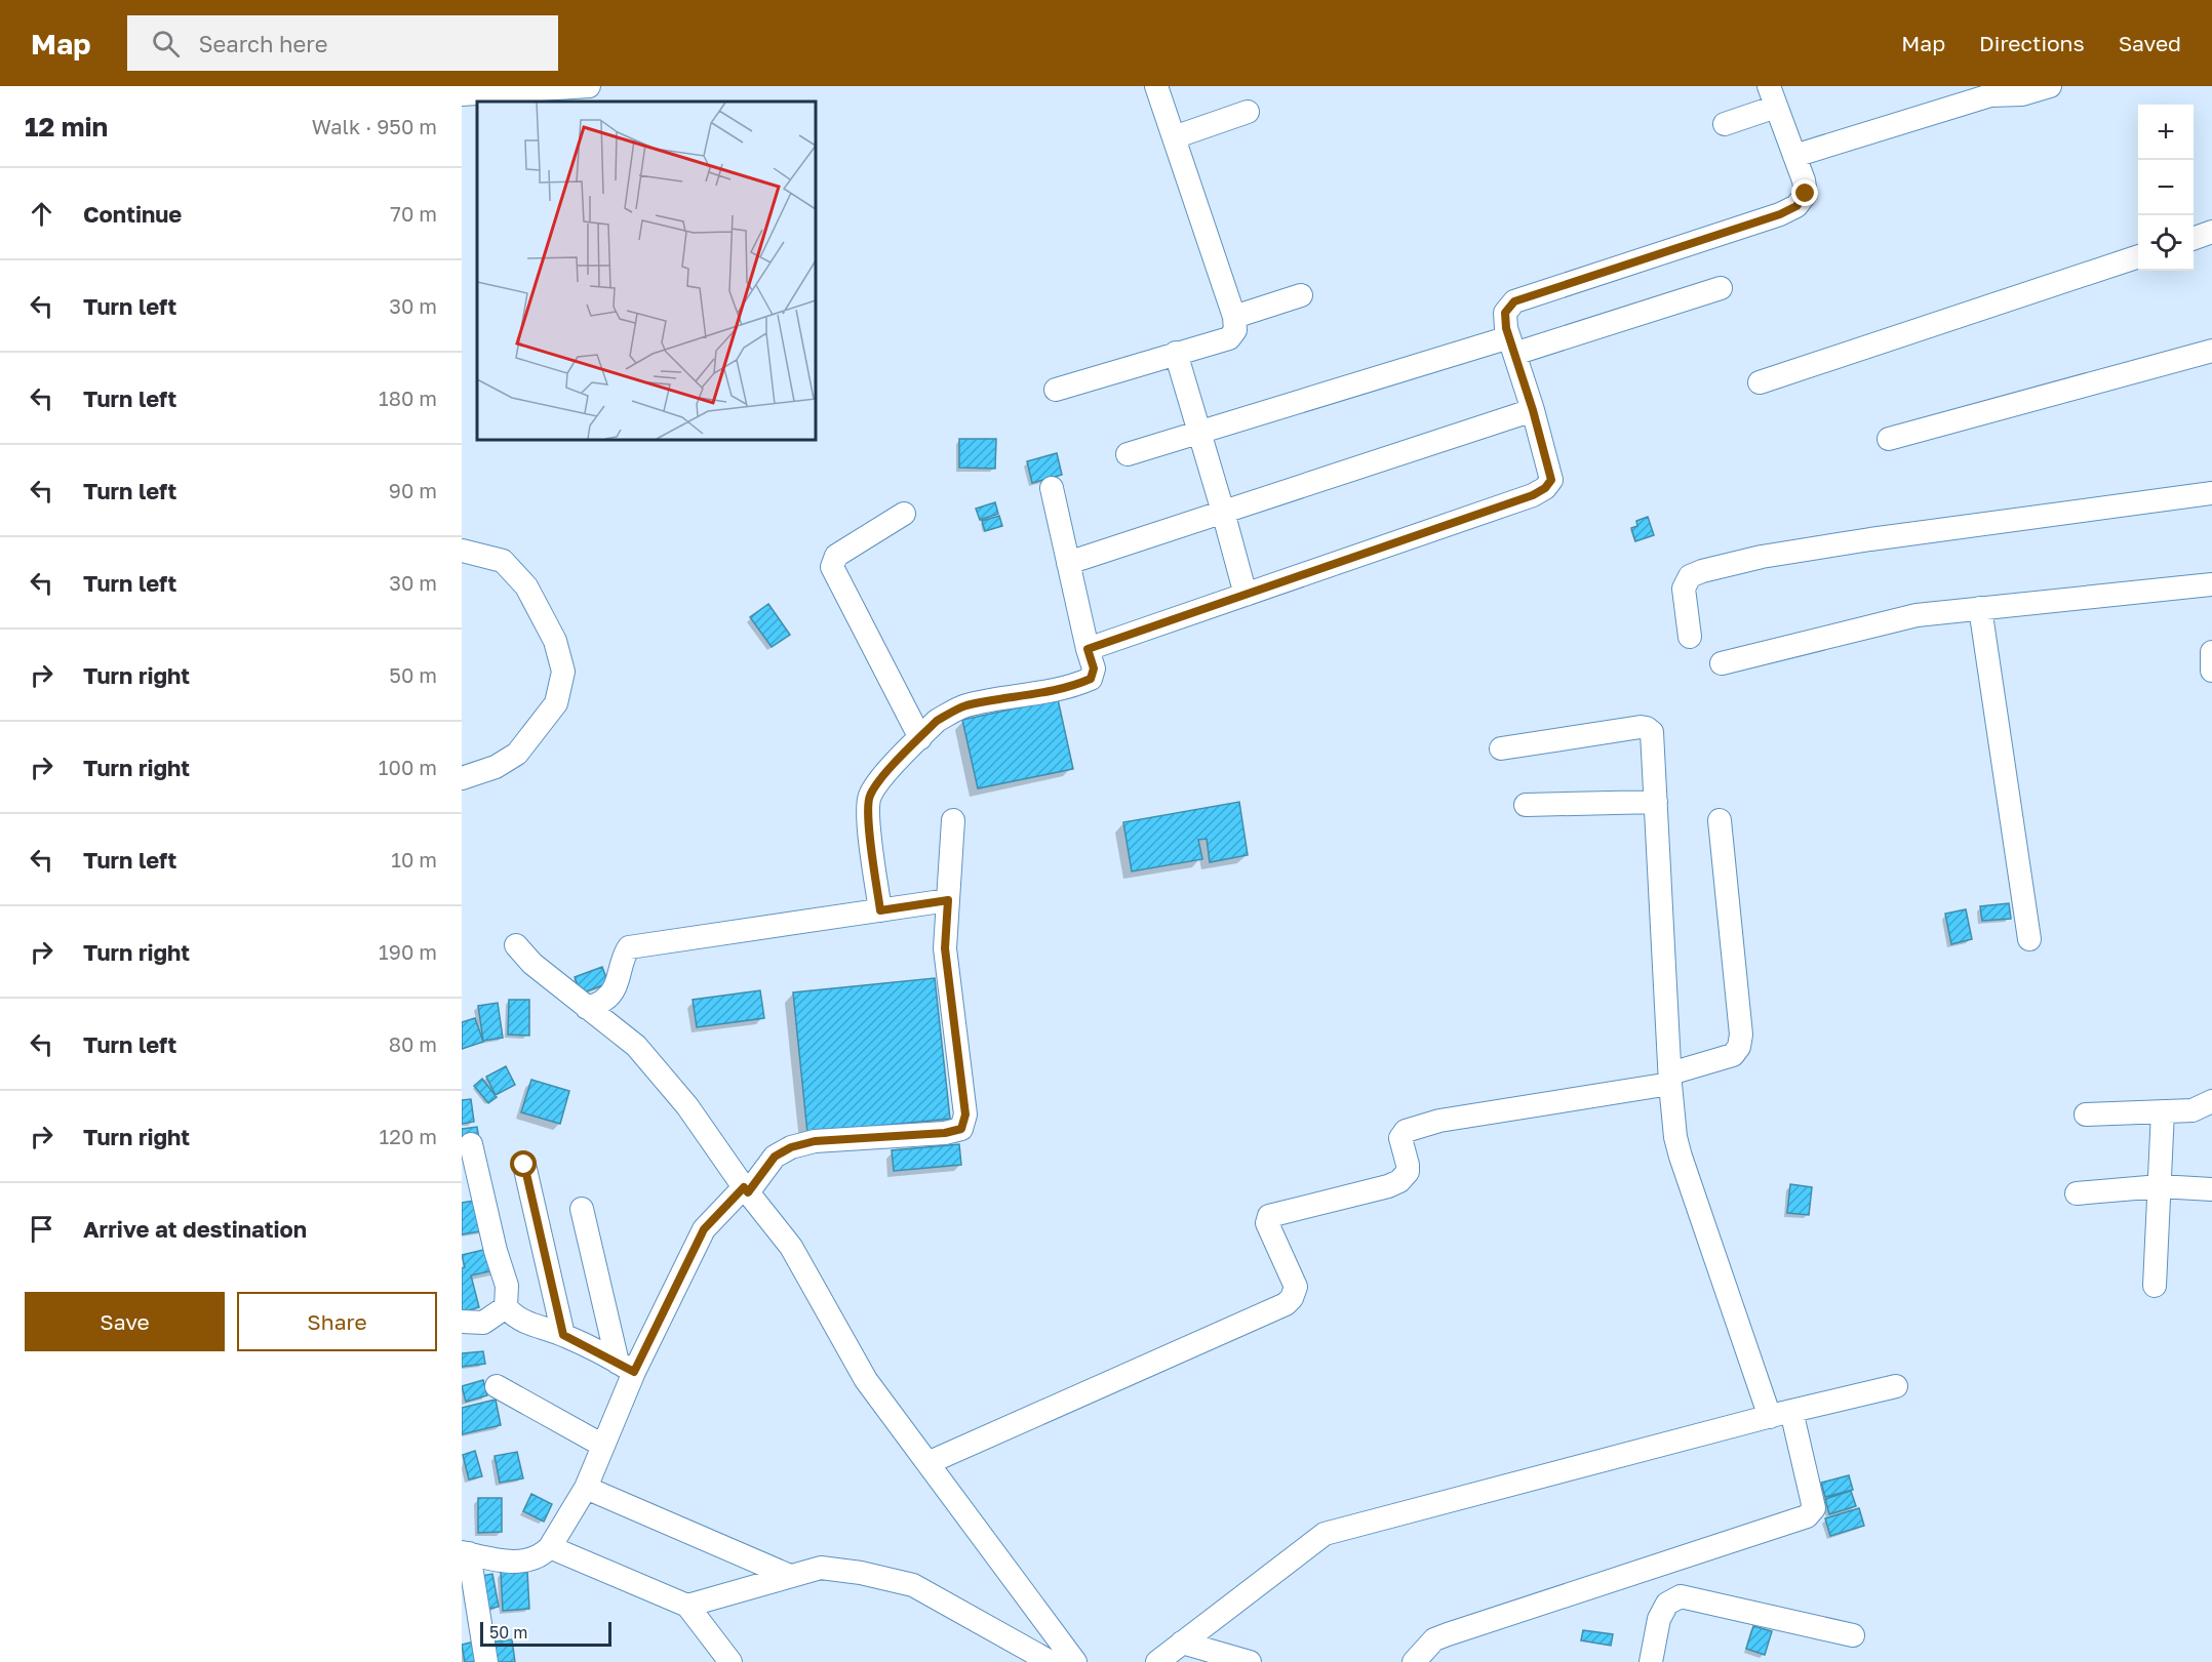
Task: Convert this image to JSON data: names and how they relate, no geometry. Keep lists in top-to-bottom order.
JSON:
{
  "scale_bar": "50 m",
  "page": {
    "header": "Map",
    "search": "Search here",
    "nav": ["Map", "Directions", "Saved"],
    "heading": ["12 min", "Walk · 950 m"],
    "map_buttons": ["+", "−"],
    "list": [
      ["Continue", "70 m"],
      ["Turn left", "30 m"],
      ["Turn left", "180 m"],
      ["Turn left", "90 m"],
      ["Turn left", "30 m"],
      ["Turn right", "50 m"],
      ["Turn right", "100 m"],
      ["Turn left", "10 m"],
      ["Turn right", "190 m"],
      ["Turn left", "80 m"],
      ["Turn right", "120 m"],
      "Arrive at destination"
    ],
    "buttons": ["Save", "Share"],
    "scale": "50 m"
  }
}
